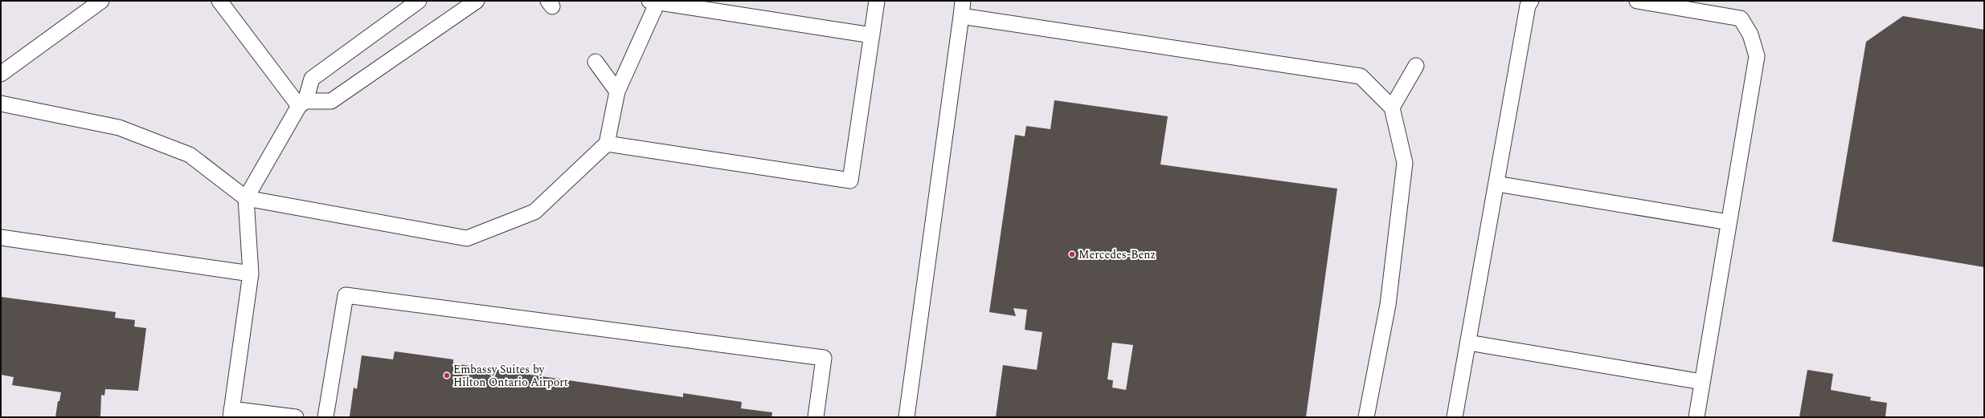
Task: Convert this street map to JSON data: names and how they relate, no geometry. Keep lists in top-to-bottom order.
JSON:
{
  "places": ["Mercedes-Benz", "Embassy Suites by Hilton Ontario Airport"]
}
